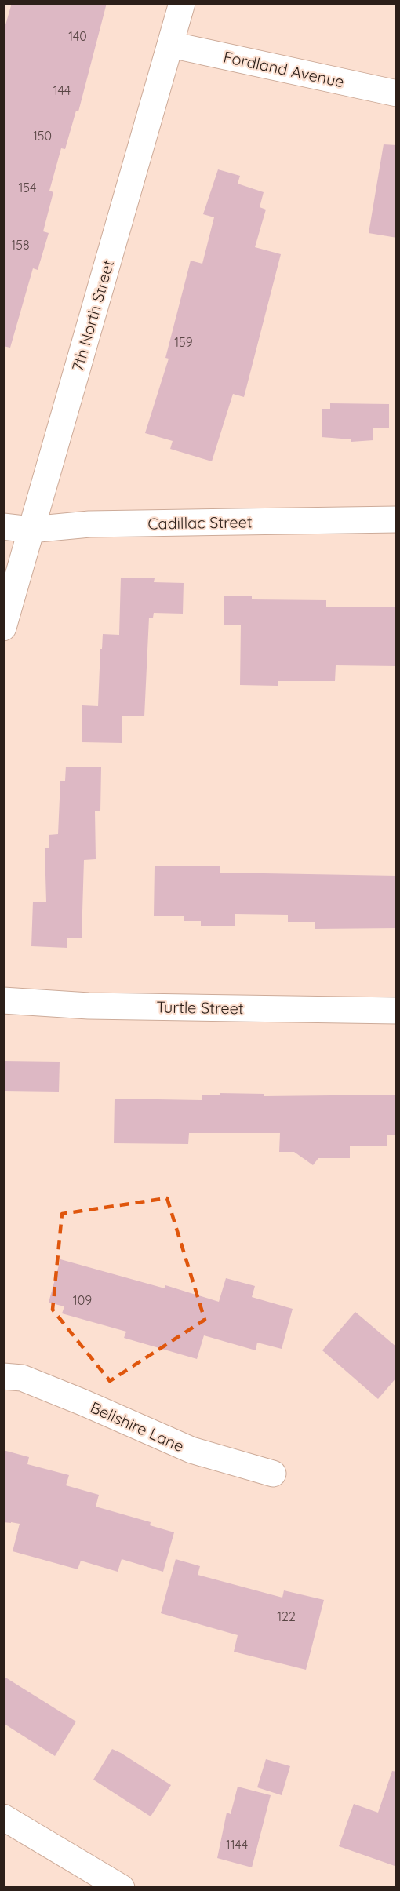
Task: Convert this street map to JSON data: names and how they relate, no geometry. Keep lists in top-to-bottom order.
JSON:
{
  "streets": {
    "street": [
      "Fordland Avenue",
      "7th North Street",
      "Cadillac Street",
      "Turtle Street",
      "Bellshire Lane"
    ]
  },
  "crossings": [
    ["Fordland Avenue", "7th North Street"],
    ["7th North Street", "Cadillac Street"]
  ],
  "house_numbers": [
    "140",
    "144",
    "150",
    "154",
    "158",
    "159",
    "109",
    "122",
    "1144"
  ]
}
